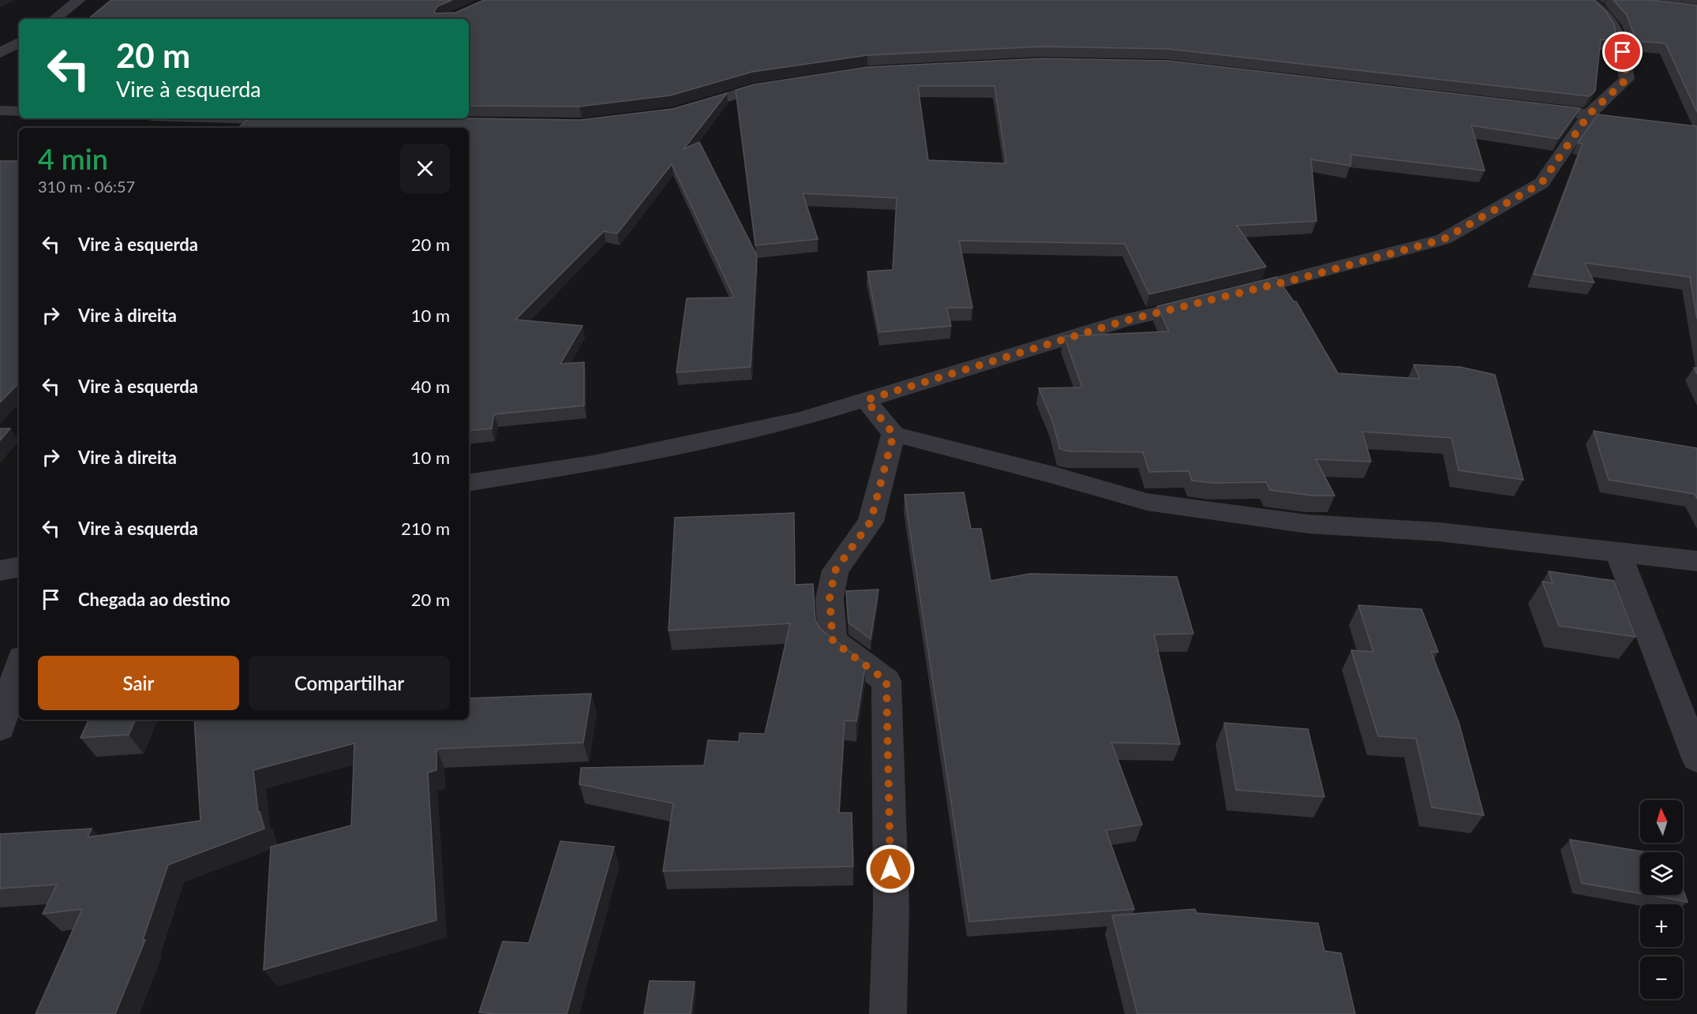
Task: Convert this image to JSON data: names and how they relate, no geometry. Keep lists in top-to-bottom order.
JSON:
{
  "north": "top",
  "page": {
    "turn": ["20 m", "Vire à esquerda"],
    "heading": ["4 min", "310 m · 06:57"],
    "list": [
      {
        "name": "Vire à esquerda",
        "value": "20 m"
      },
      {
        "name": "Vire à direita",
        "value": "10 m"
      },
      {
        "name": "Vire à esquerda",
        "value": "40 m"
      },
      {
        "name": "Vire à direita",
        "value": "10 m"
      },
      {
        "name": "Vire à esquerda",
        "value": "210 m"
      },
      {
        "name": "Chegada ao destino",
        "value": "20 m"
      }
    ],
    "buttons": ["Sair", "Compartilhar"],
    "map_buttons": ["+", "−"]
  }
}
